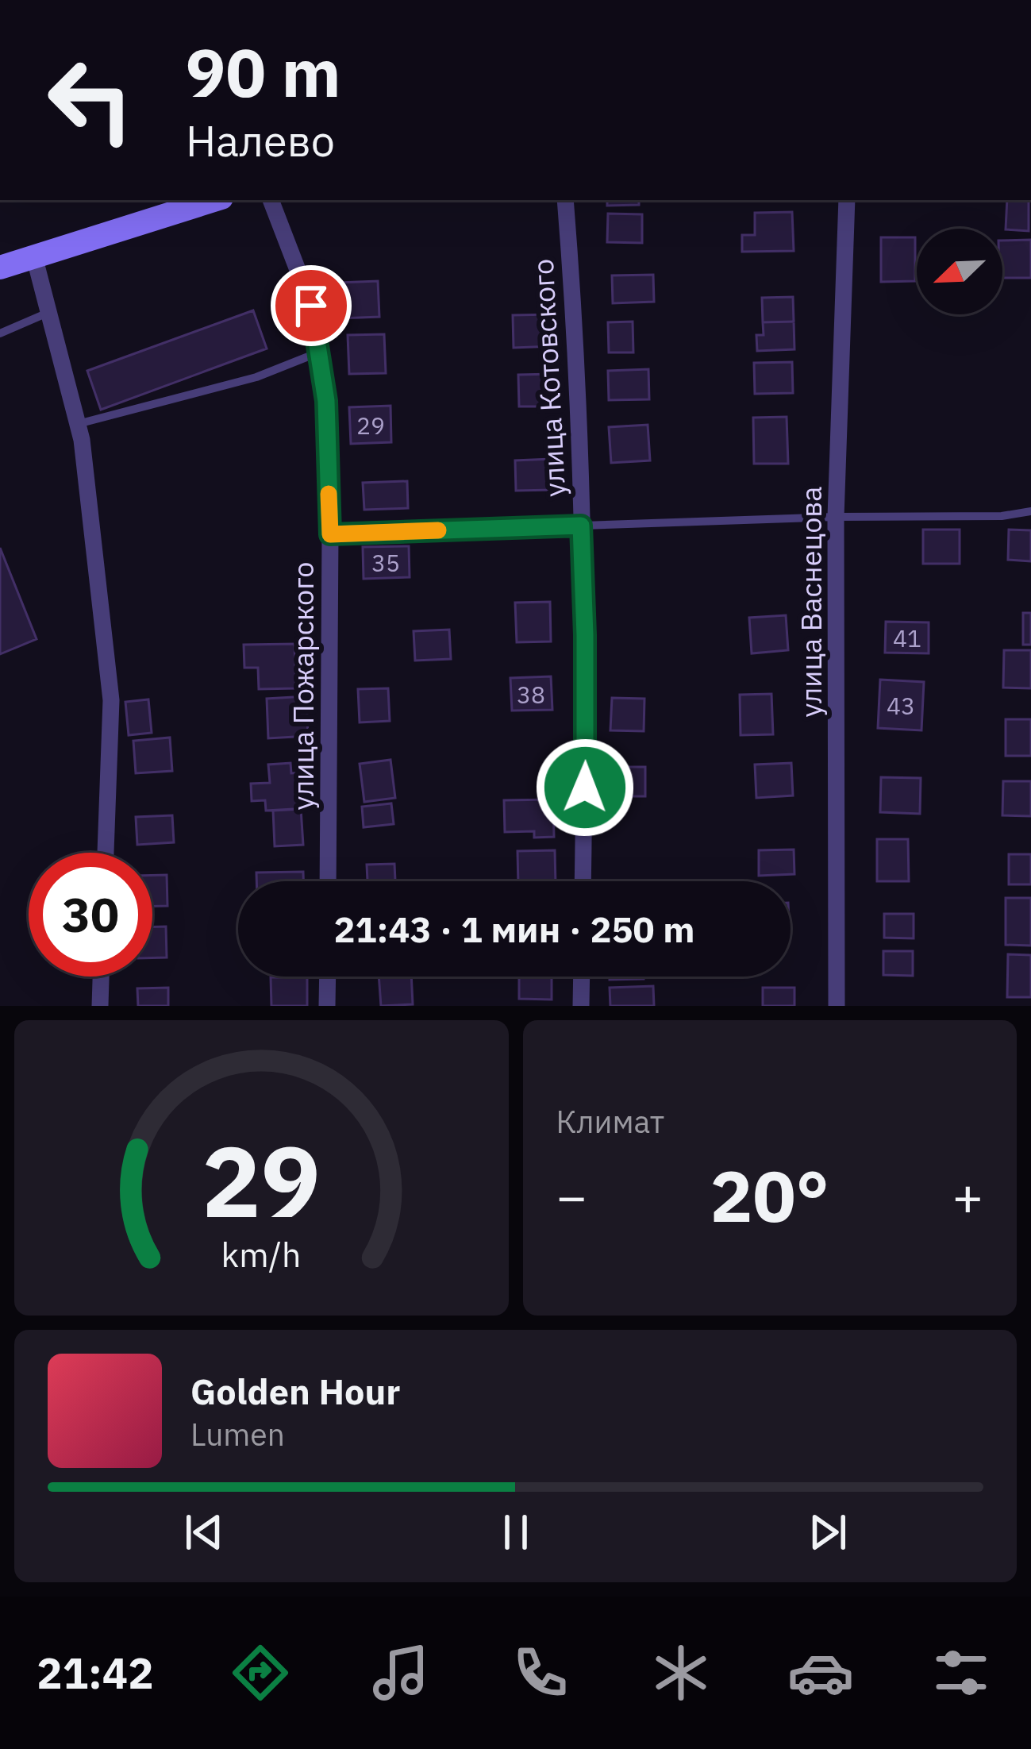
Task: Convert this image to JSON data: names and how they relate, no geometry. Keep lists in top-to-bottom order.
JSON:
{
  "streets": {
    "street": ["улица Котовского", "улица Васнецова", "улица Пожарского"]
  },
  "house_numbers": [
    "29",
    "35",
    "41",
    "38",
    "43"
  ],
  "north": "bottom left",
  "page": {
    "turn": ["90 m", "Налево"],
    "limit": "30",
    "trip": "21:43 · 1 мин · 250 m",
    "tile": "Климат",
    "heat": ["−", "20°", "+"],
    "song": ["Golden Hour", "Lumen"],
    "tabs": "21:42",
    "gauge": ["29", "km/h"]
  }
}
